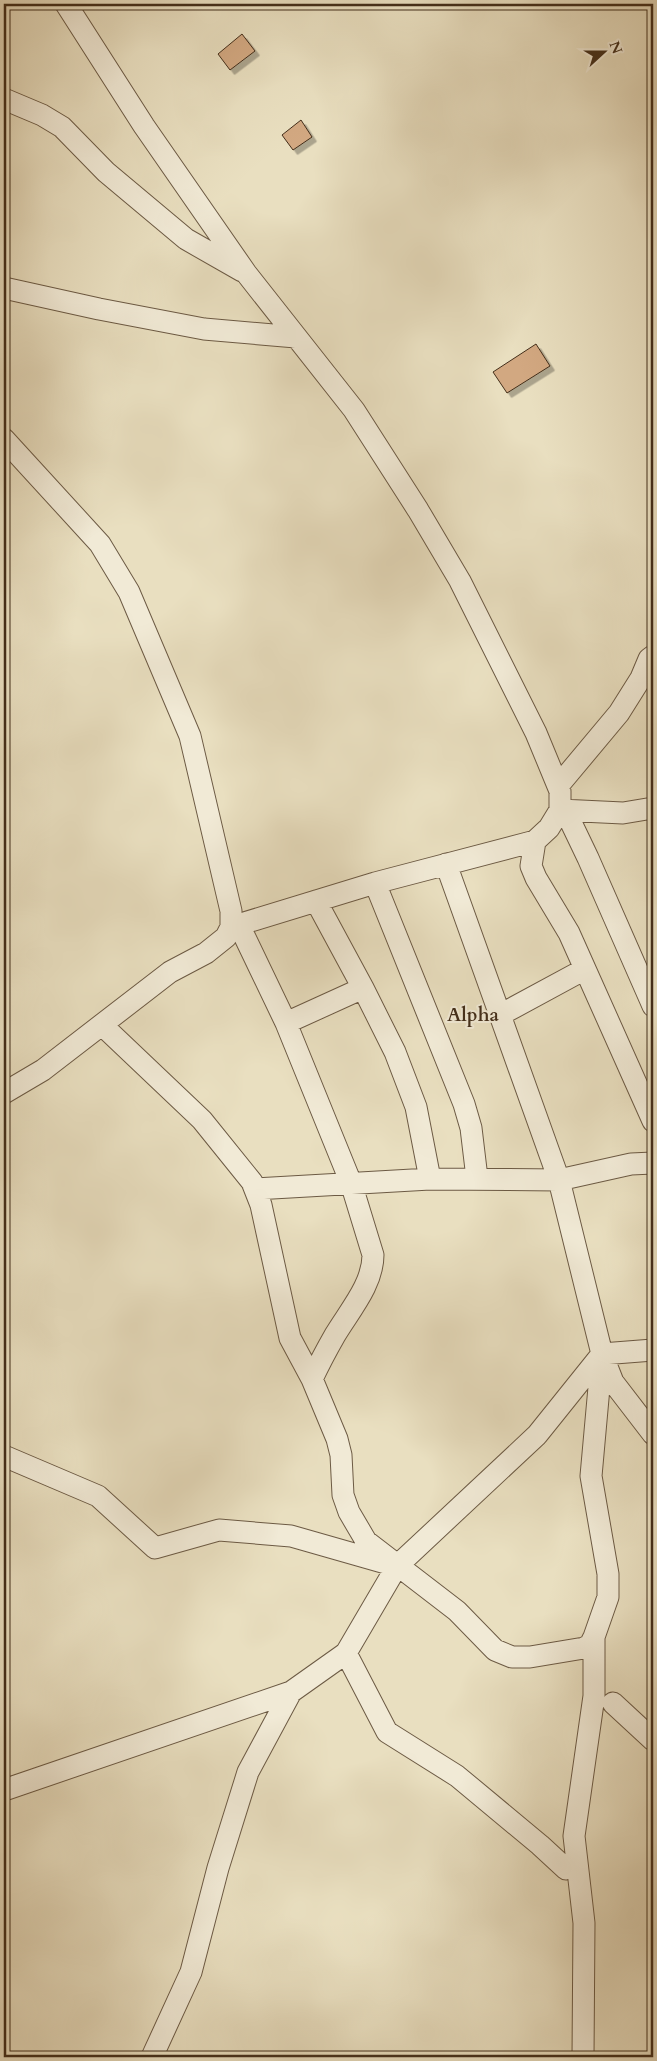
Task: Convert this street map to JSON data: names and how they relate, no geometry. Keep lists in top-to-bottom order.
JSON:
{
  "districts": ["Alpha"],
  "north": "right"
}
